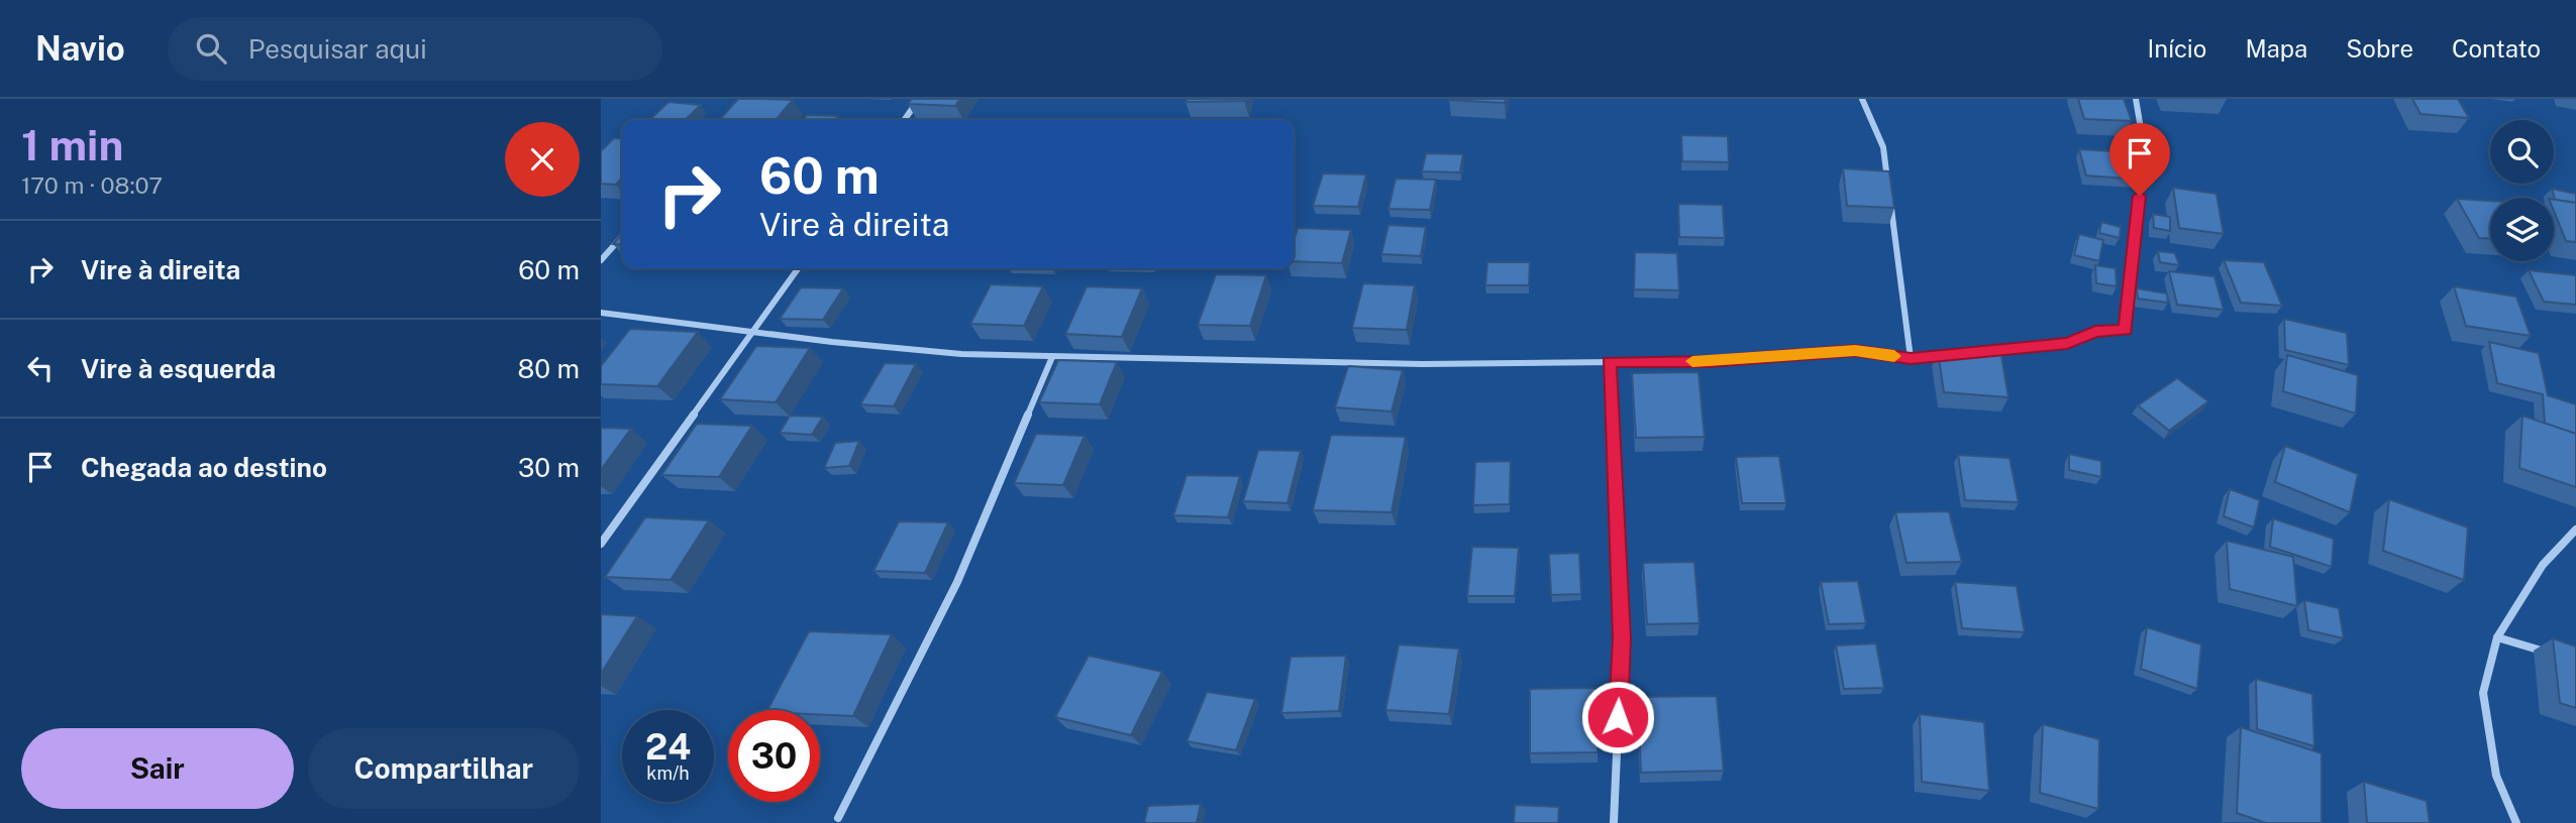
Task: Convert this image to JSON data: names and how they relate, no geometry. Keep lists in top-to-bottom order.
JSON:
{
  "page": {
    "header": "Navio",
    "search": "Pesquisar aqui",
    "nav": [
      "Início",
      "Mapa",
      "Sobre",
      "Contato"
    ],
    "heading": ["1 min", "170 m · 08:07"],
    "turn": ["60 m", "Vire à direita"],
    "list": [
      {
        "name": "Vire à direita",
        "value": "60 m"
      },
      {
        "name": "Vire à esquerda",
        "value": "80 m"
      },
      {
        "name": "Chegada ao destino",
        "value": "30 m"
      }
    ],
    "speed": "24 km/h",
    "limit": "30",
    "buttons": ["Sair", "Compartilhar"]
  }
}
